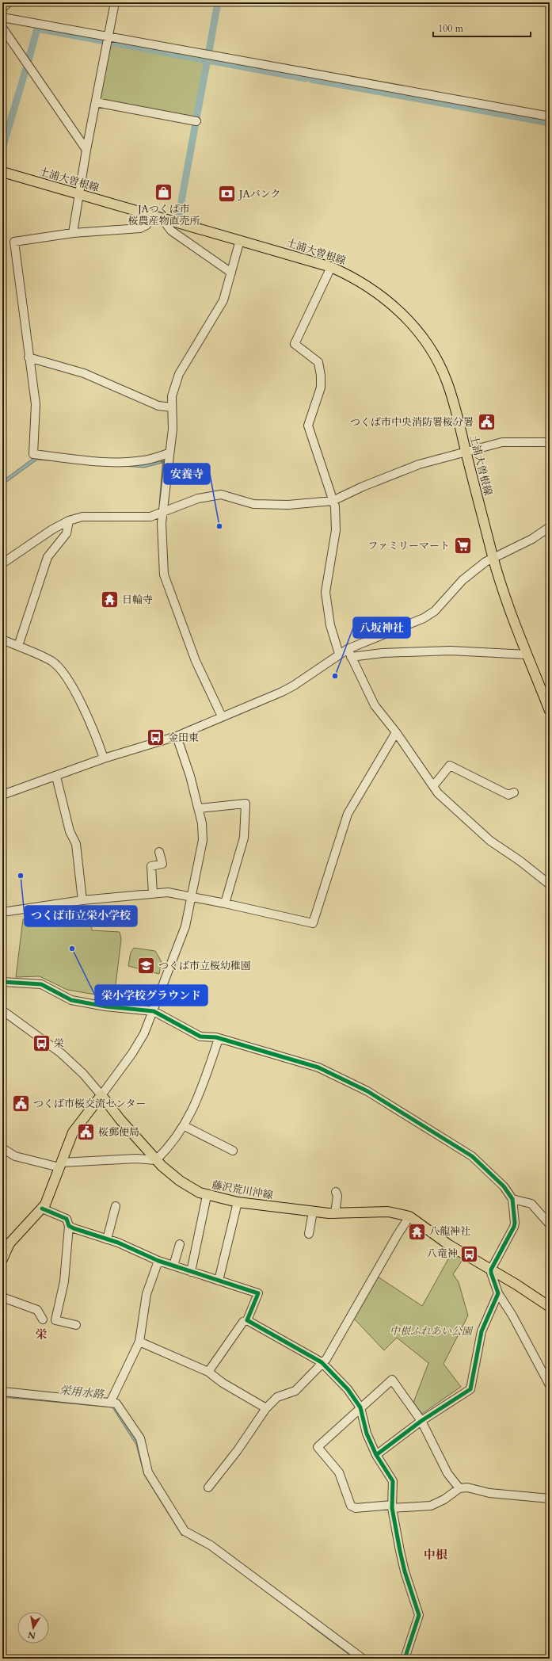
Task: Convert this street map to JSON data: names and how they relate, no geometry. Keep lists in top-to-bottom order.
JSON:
{
  "streets": {
    "main road": ["土浦大曽根線", "藤沢荒川沖線"]
  },
  "districts": ["栄", "中根"],
  "water": ["栄用水路"],
  "parks": ["中根ふれあい公園"],
  "places": {
    "shop": ["JAつくば市 桜農産物直売所"],
    "bank": ["JAバンク"],
    "public building": ["つくば市中央消防署桜分署", "つくば市桜交流センター", "桜郵便局"],
    "other": [
      "安養寺",
      "八坂神社",
      "つくば市立栄小学校",
      "栄小学校グラウンド"
    ],
    "supermarket": ["ファミリーマート"],
    "temple": ["日輪寺", "八龍神社"],
    "bus stop": ["金田東", "栄", "八竜神"],
    "school or university": ["つくば市立桜幼稚園"]
  },
  "scale_bar": "100 m",
  "north": "bottom"
}
